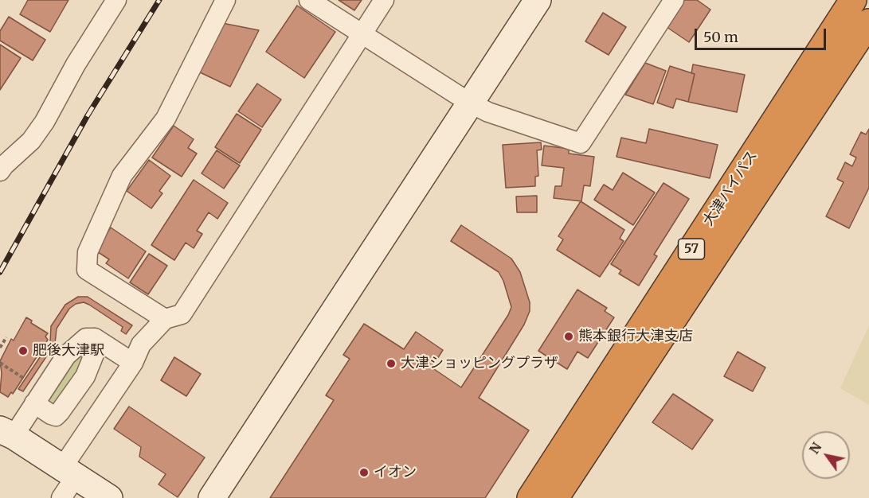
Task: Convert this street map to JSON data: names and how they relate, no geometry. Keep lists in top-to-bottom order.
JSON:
{
  "streets": {
    "highway": ["大津バイパス", "57"]
  },
  "places": [
    "熊本銀行大津支店",
    "肥後大津駅",
    "大津ショッピングプラザ",
    "イオン"
  ],
  "scale_bar": "50 m",
  "north": "top left"
}
